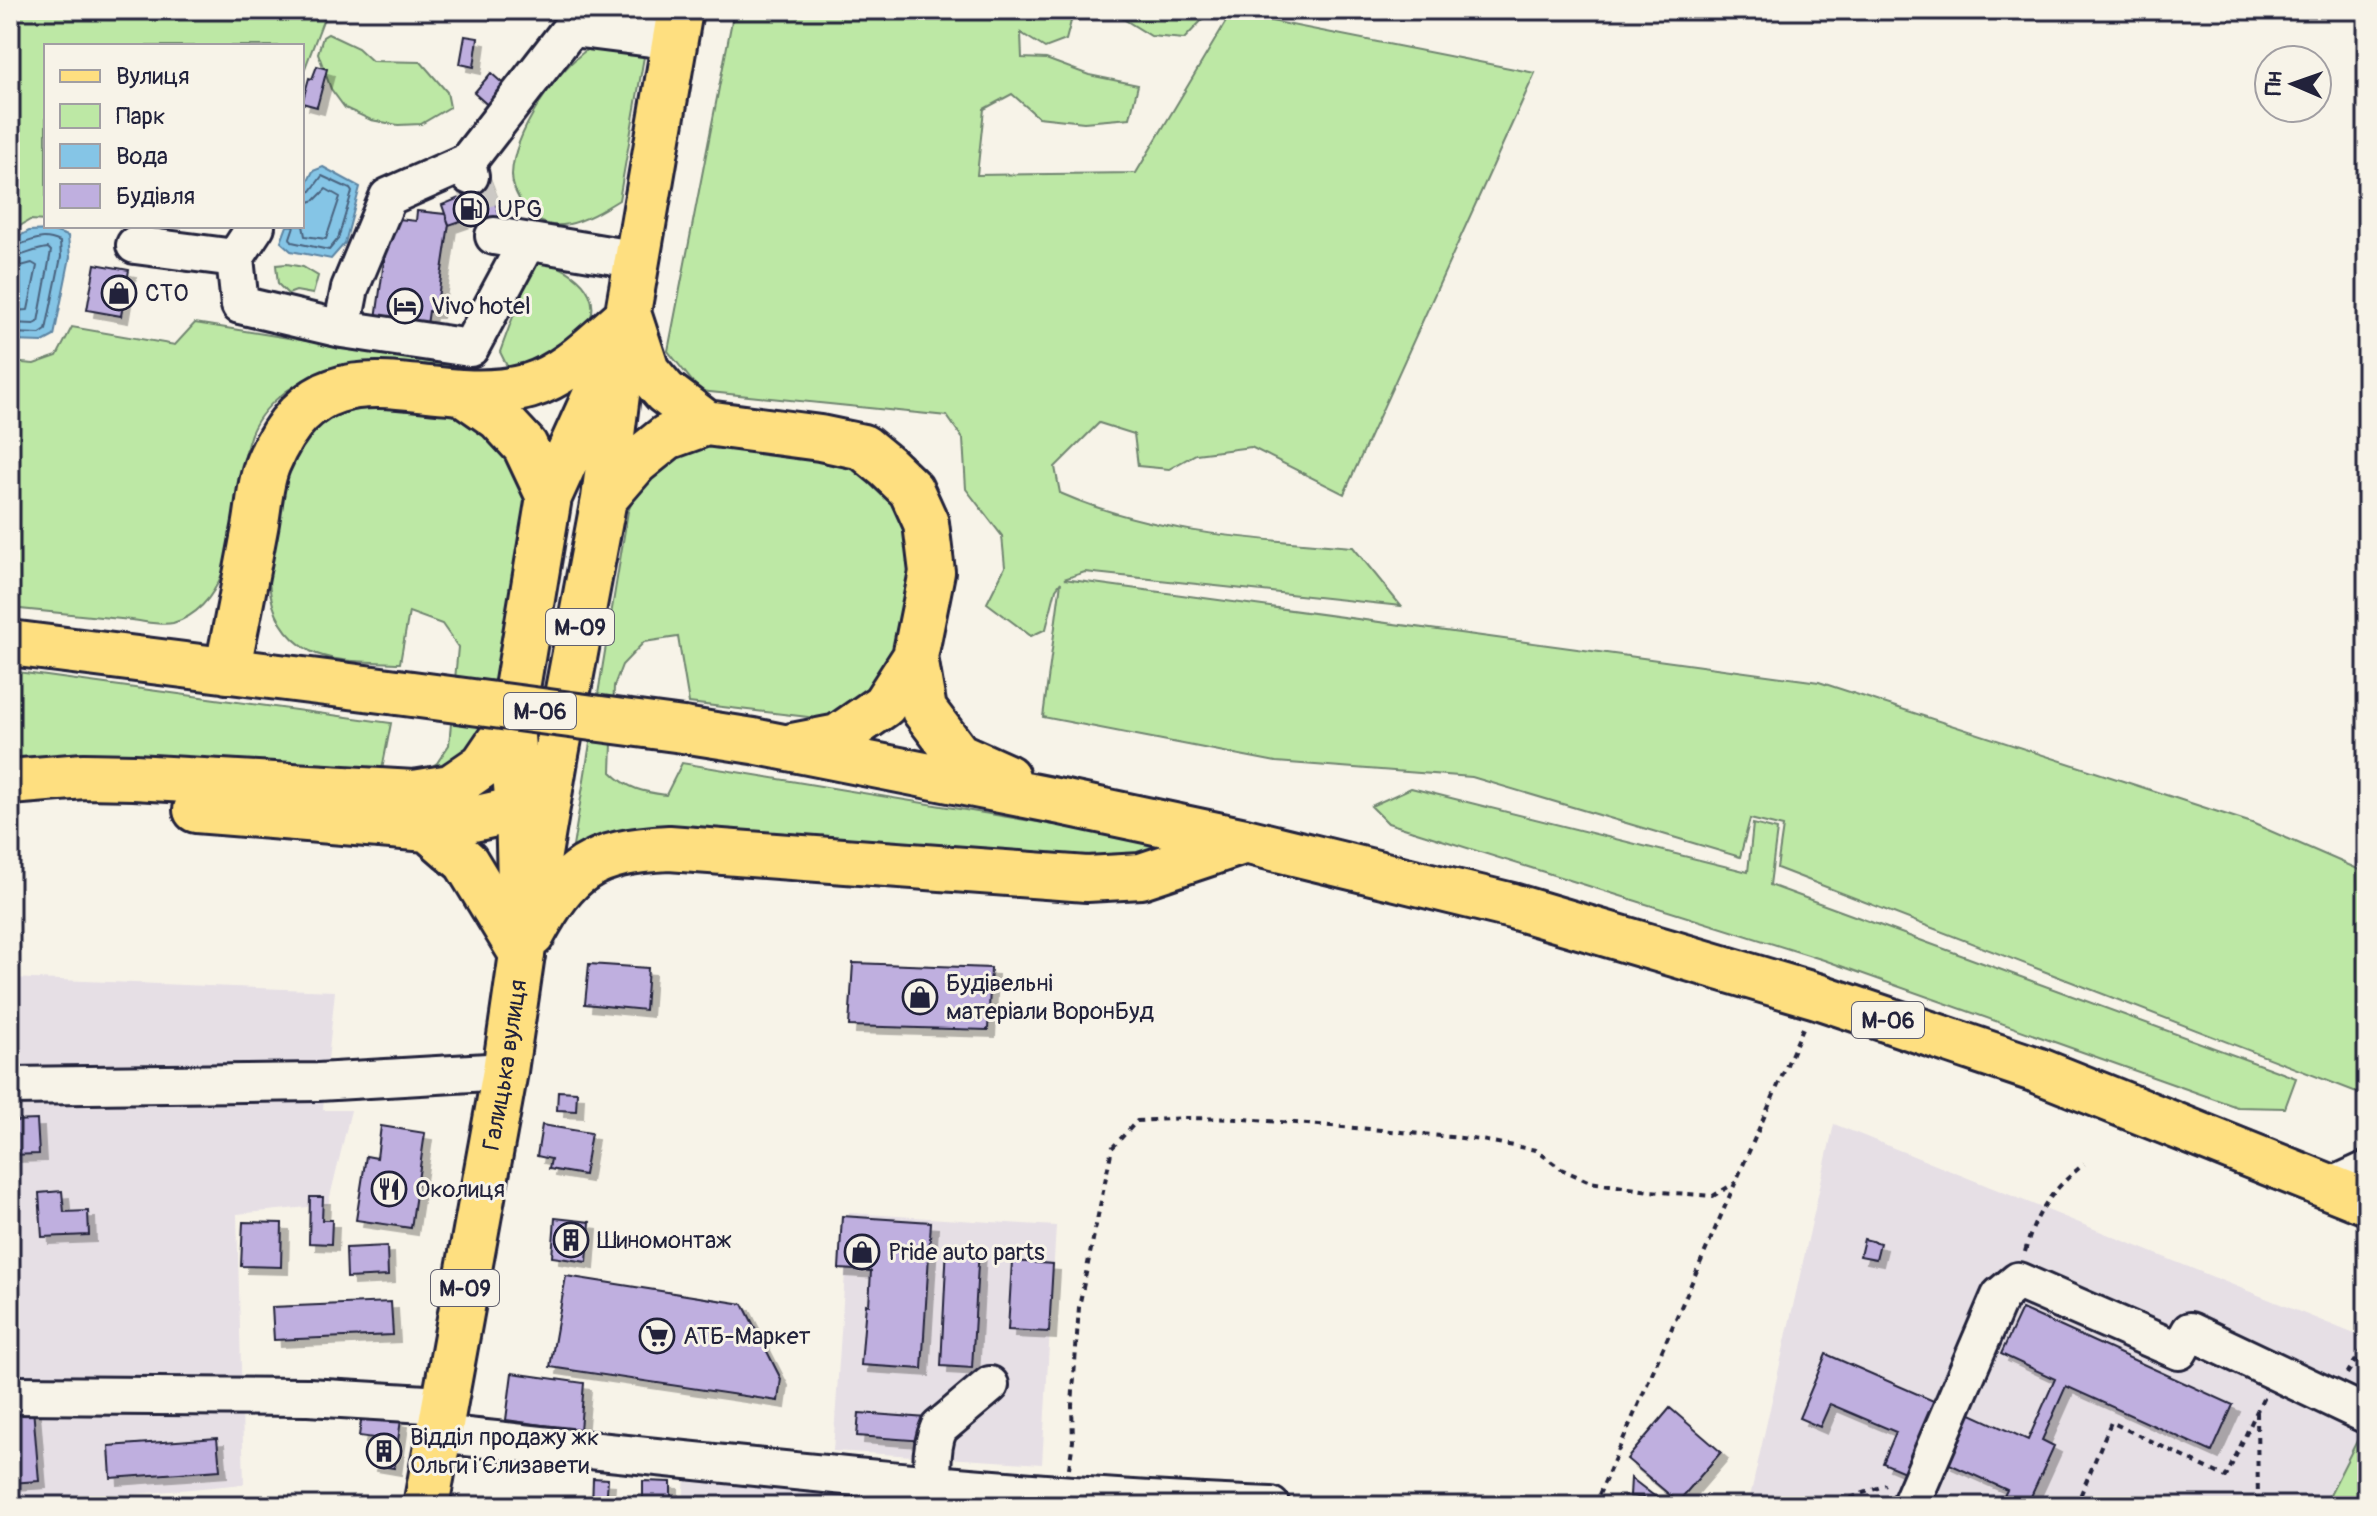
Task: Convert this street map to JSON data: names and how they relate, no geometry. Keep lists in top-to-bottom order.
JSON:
{
  "streets": {
    "main road": ["М-09", "М-06", "Галицька вулиця"]
  },
  "crossings": [
    ["М-09", "Галицька вулиця"]
  ],
  "places": {
    "fuel station": ["UPG"],
    "shop": ["СТО", "Будівельні матеріали ВоронБуд", "Pride auto parts"],
    "hotel": ["Vivo hotel"],
    "restaurant": ["Околиця"],
    "building": ["Шиномонтаж", "Відділ продажу жк Ольги і Єлизавети"],
    "supermarket": ["ATБ-Маркет"]
  },
  "legend": [
    "Вулиця",
    "Парк",
    "Вода",
    "Будівля"
  ],
  "north": "left"
}
